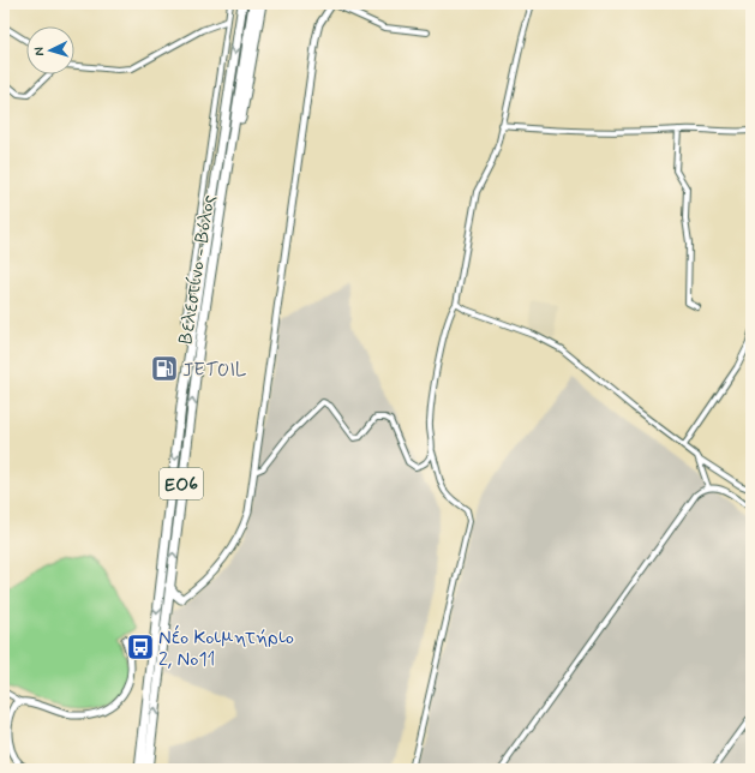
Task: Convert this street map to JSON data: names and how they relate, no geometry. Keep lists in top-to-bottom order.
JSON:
{
  "streets": {
    "highway": ["Βελεστίνο - Βόλος", "ΕΟ6"]
  },
  "places": {
    "fuel station": ["JETOIL"],
    "bus stop": ["Νέο Κοιμητήριο 2, Νο11"]
  },
  "north": "left"
}
